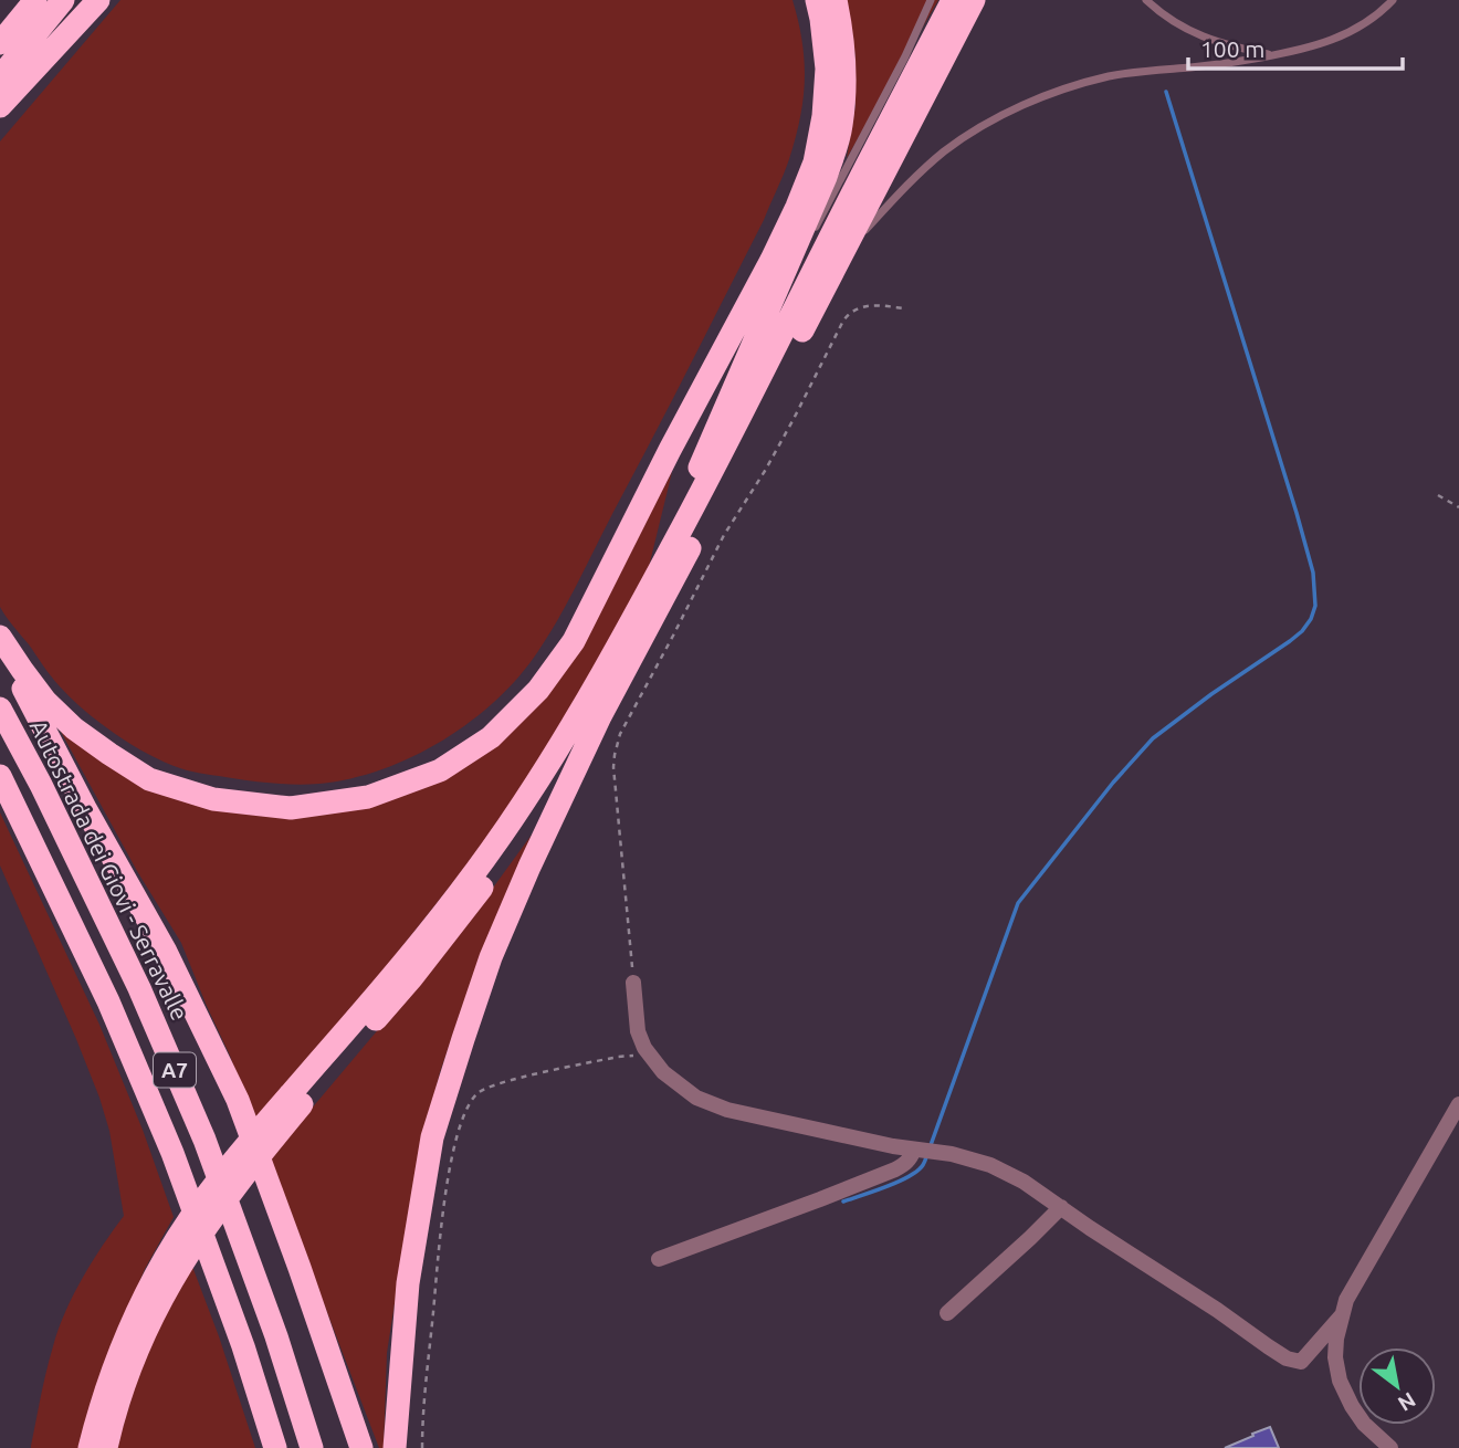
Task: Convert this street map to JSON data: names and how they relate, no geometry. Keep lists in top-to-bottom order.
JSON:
{
  "streets": {
    "highway": ["Autostrada dei Giovi - Serravalle", "A7"]
  },
  "scale_bar": "100 m",
  "north": "bottom right"
}
